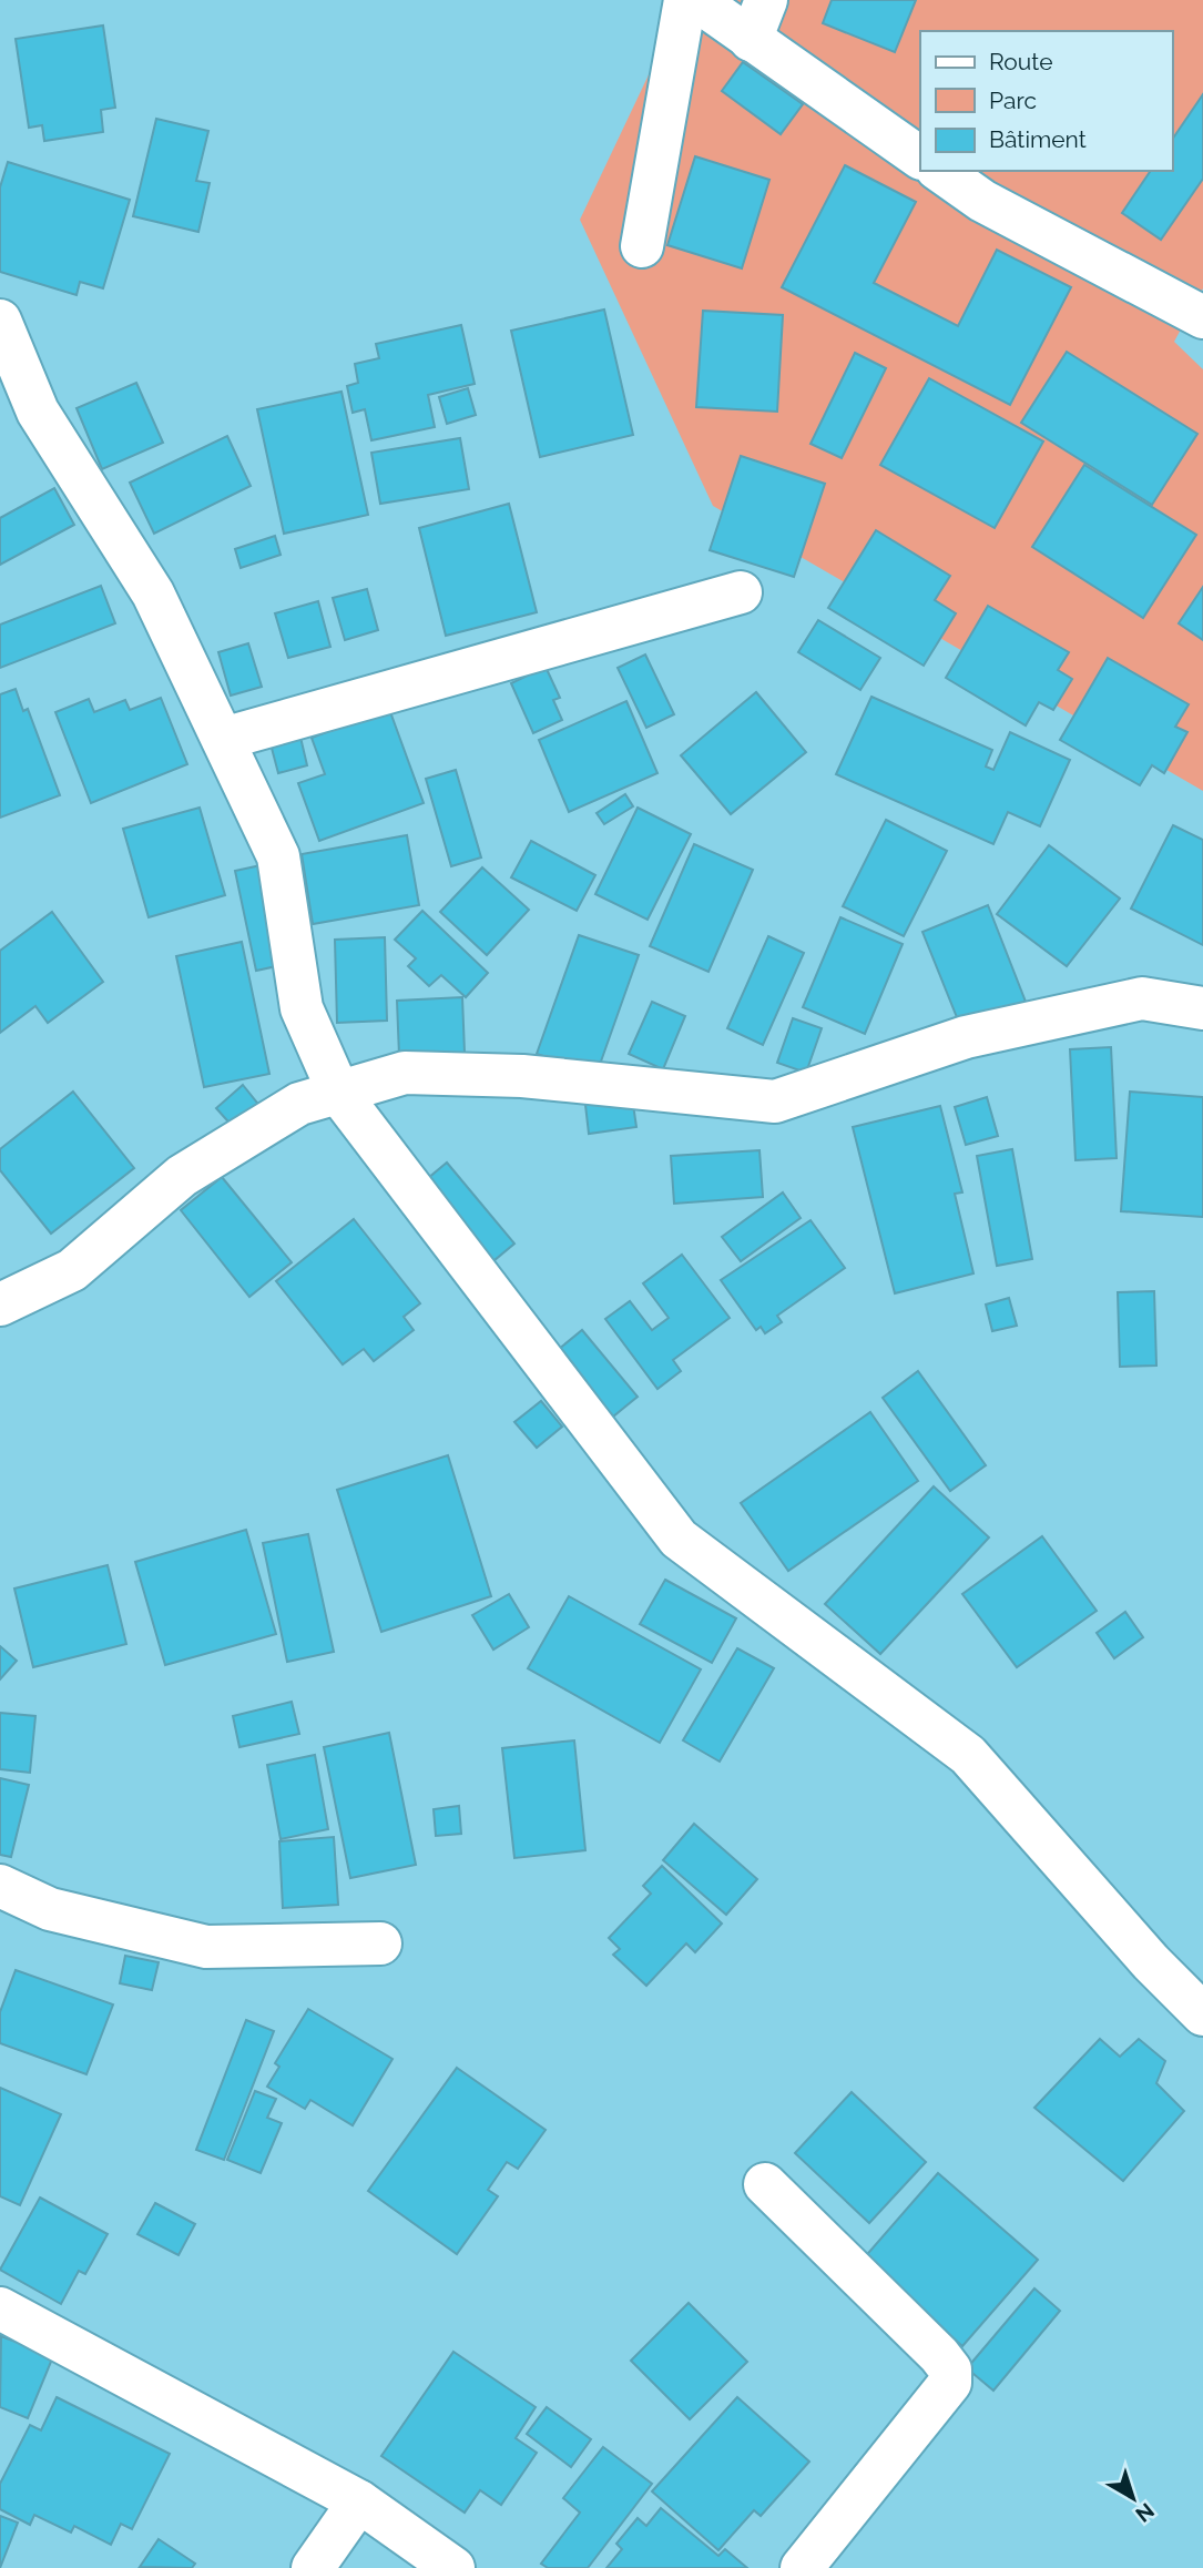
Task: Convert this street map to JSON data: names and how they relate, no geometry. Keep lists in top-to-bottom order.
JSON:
{
  "legend": ["Route", "Parc", "Bâtiment"],
  "north": "bottom right"
}
